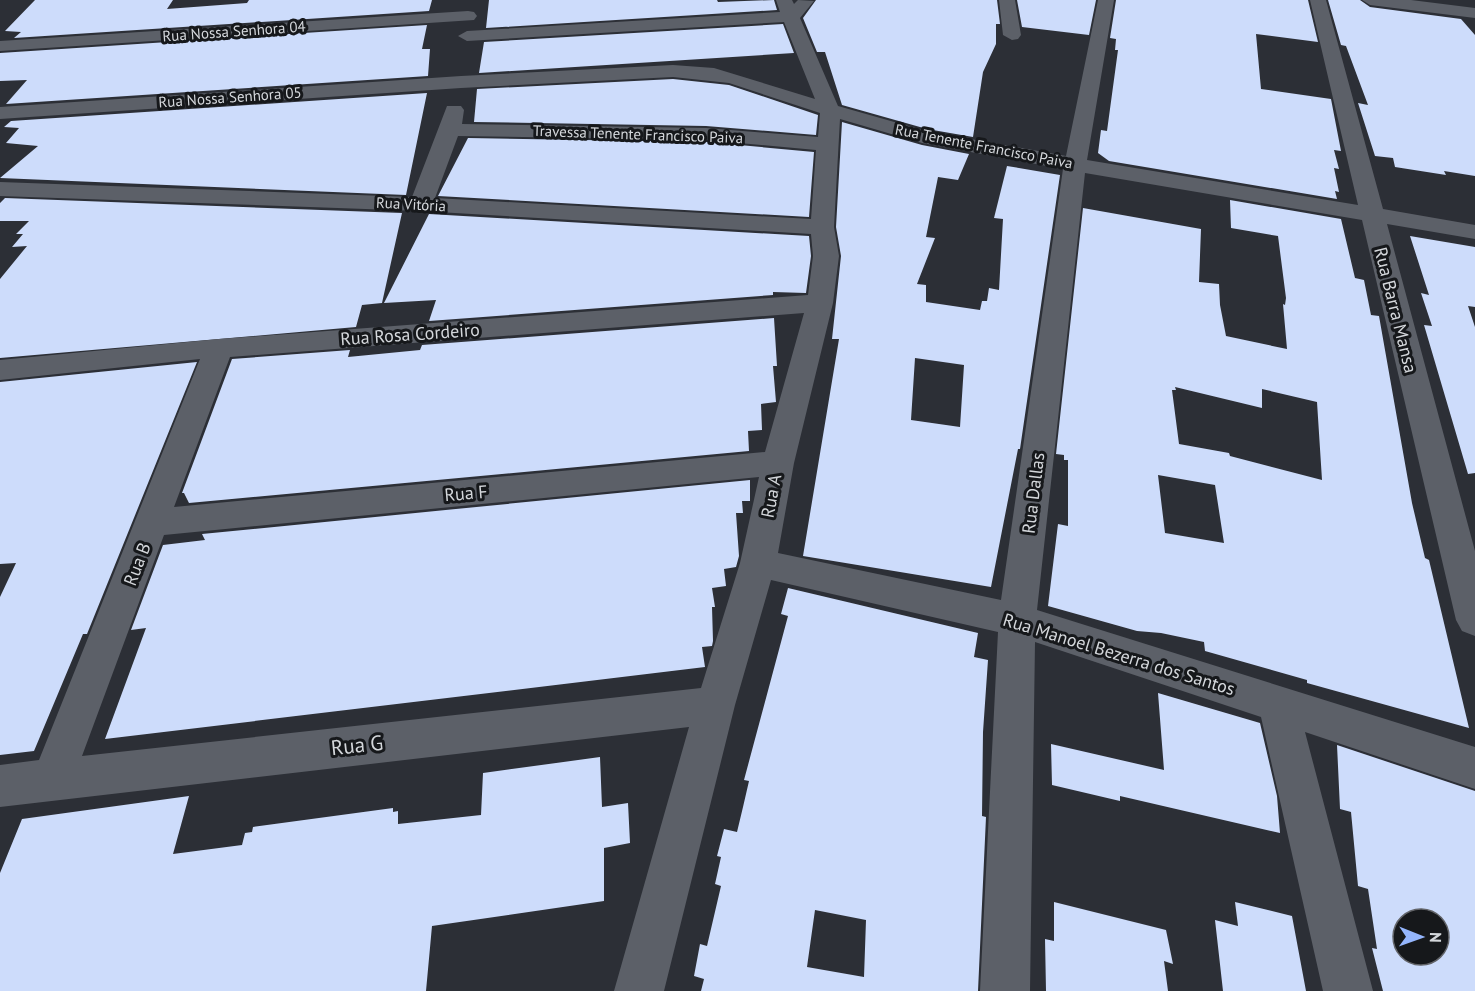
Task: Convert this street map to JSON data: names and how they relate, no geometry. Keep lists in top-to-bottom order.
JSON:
{
  "streets": {
    "street": [
      "Rua Nossa Senhora 04",
      "Rua Nossa Senhora 05",
      "Travessa Tenente Francisco Paiva",
      "Rua Tenente Francisco Paiva",
      "Rua Vitória",
      "Rua Barra Mansa",
      "Rua Rosa Cordeiro",
      "Rua F",
      "Rua Dallas",
      "Rua A",
      "Rua B",
      "Rua Manoel Bezerra dos Santos",
      "Rua G"
    ]
  },
  "crossings": [
    ["Rua Nossa Senhora 05", "Rua Tenente Francisco Paiva"],
    ["Travessa Tenente Francisco Paiva", "Rua A"],
    ["Rua Tenente Francisco Paiva", "Rua Barra Mansa"],
    ["Rua Tenente Francisco Paiva", "Rua Dallas"],
    ["Rua Tenente Francisco Paiva", "Rua A"],
    ["Rua Vitória", "Rua A"],
    ["Rua Rosa Cordeiro", "Rua A"],
    ["Rua Rosa Cordeiro", "Rua B"],
    ["Rua F", "Rua A"],
    ["Rua F", "Rua B"],
    ["Rua Dallas", "Rua Manoel Bezerra dos Santos"],
    ["Rua A", "Rua Manoel Bezerra dos Santos"],
    ["Rua A", "Rua G"],
    ["Rua B", "Rua G"]
  ],
  "north": "right"
}
